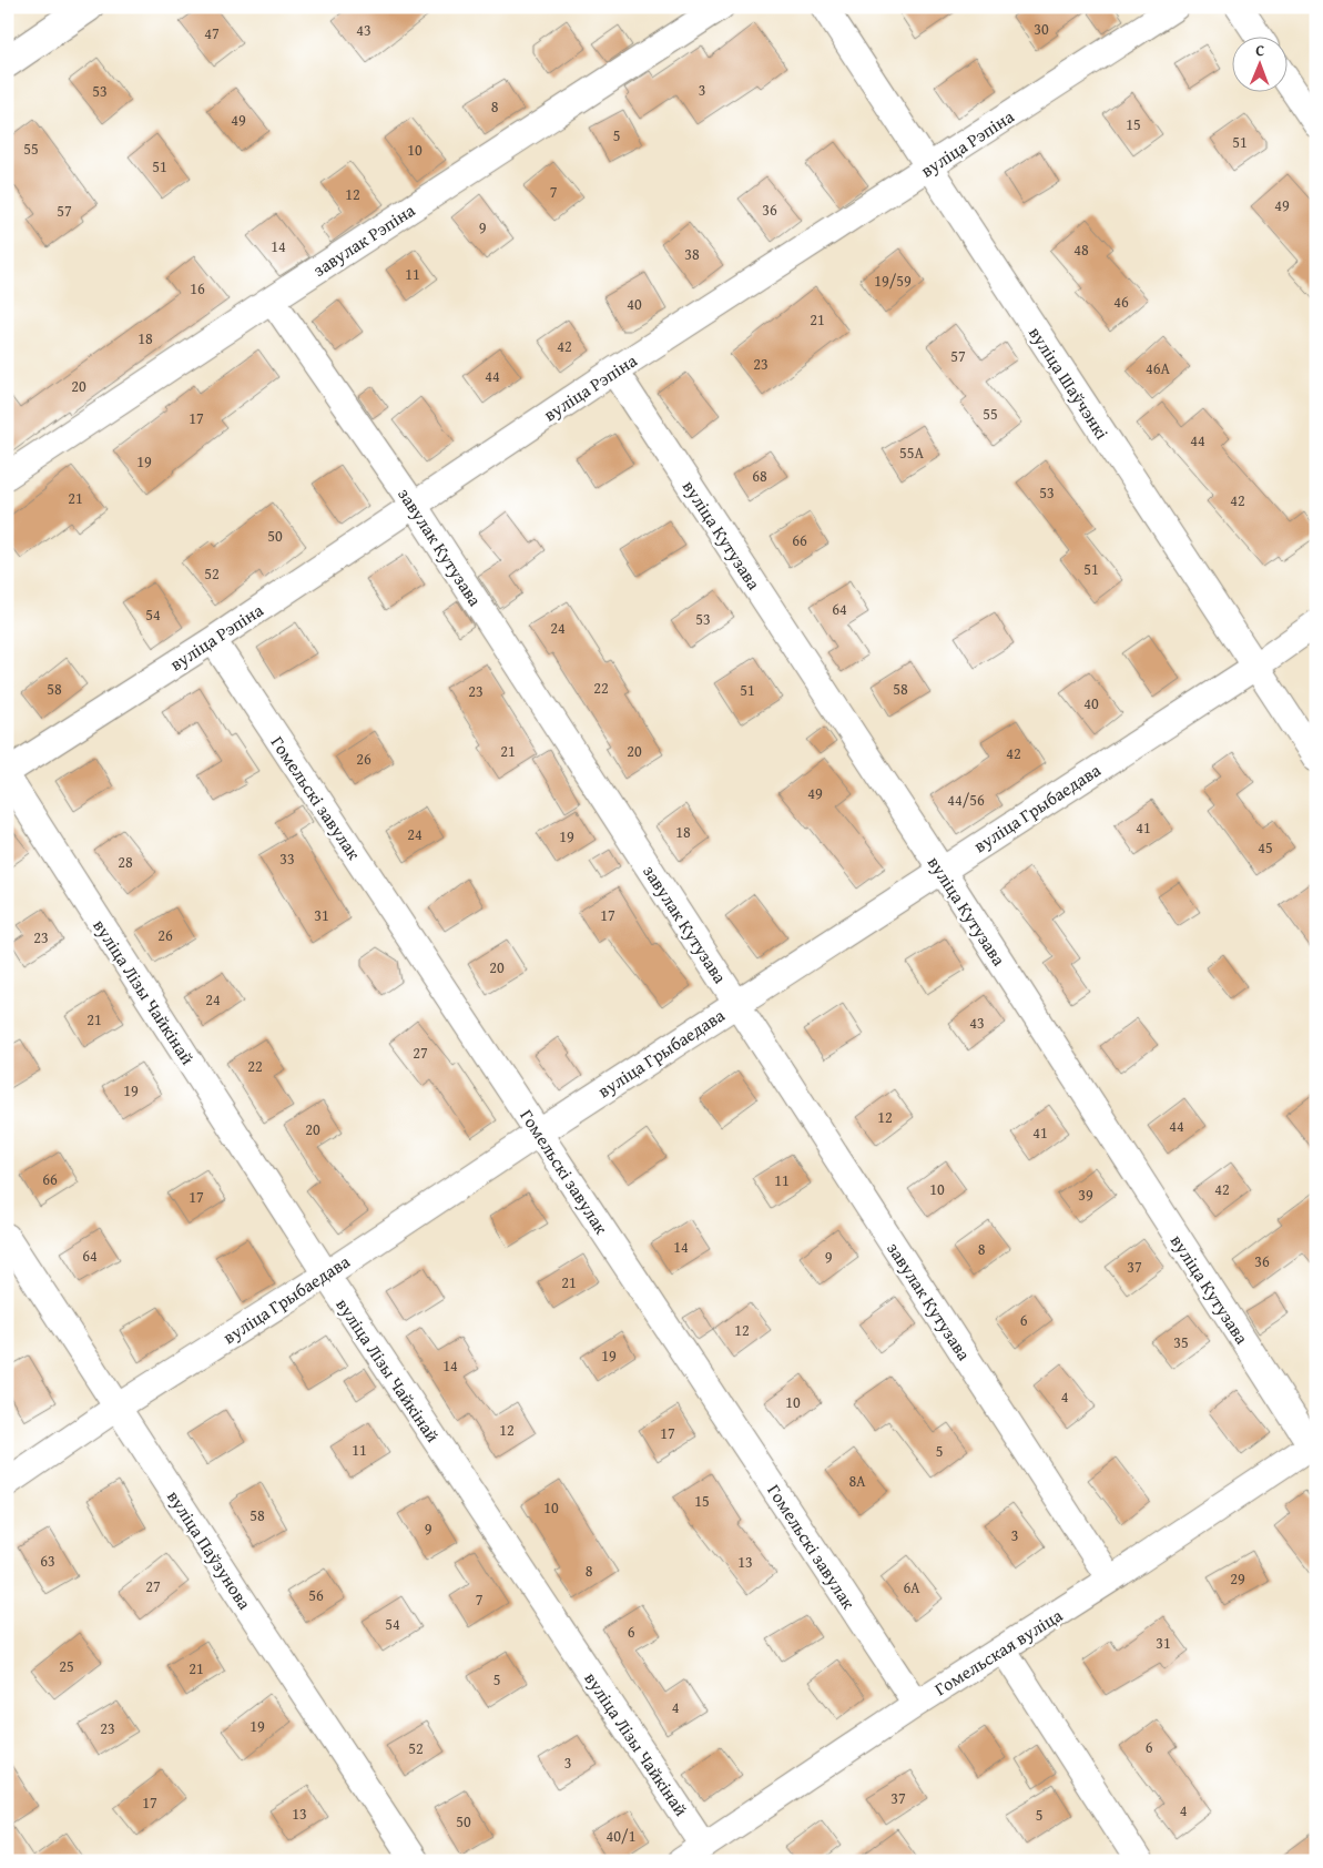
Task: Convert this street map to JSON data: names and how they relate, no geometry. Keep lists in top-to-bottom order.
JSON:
{
  "streets": {
    "street": [
      "вуліца Рэпіна",
      "завулак Рэпіна",
      "вуліца Шаўчэнкі",
      "вуліца Кутузава",
      "завулак Кутузава",
      "Гомельскі завулак",
      "вуліца Грыбаедава",
      "вуліца Лізы Чайкінай",
      "вуліца Паўзунова",
      "Гомельская вуліца"
    ]
  },
  "crossings": [
    ["вуліца Рэпіна", "вуліца Шаўчэнкі"],
    ["вуліца Рэпіна", "вуліца Кутузава"],
    ["вуліца Рэпіна", "завулак Кутузава"],
    ["вуліца Рэпіна", "Гомельскі завулак"],
    ["завулак Рэпіна", "завулак Кутузава"],
    ["вуліца Шаўчэнкі", "вуліца Грыбаедава"],
    ["вуліца Кутузава", "вуліца Грыбаедава"],
    ["вуліца Кутузава", "Гомельская вуліца"],
    ["завулак Кутузава", "вуліца Грыбаедава"],
    ["завулак Кутузава", "Гомельская вуліца"],
    ["Гомельскі завулак", "вуліца Грыбаедава"],
    ["Гомельскі завулак", "Гомельская вуліца"],
    ["вуліца Грыбаедава", "вуліца Лізы Чайкінай"],
    ["вуліца Грыбаедава", "вуліца Паўзунова"],
    ["вуліца Лізы Чайкінай", "Гомельская вуліца"]
  ],
  "house_numbers": [
    "30",
    "43",
    "47",
    "3",
    "53",
    "8",
    "49",
    "15",
    "5",
    "51",
    "55",
    "10",
    "51",
    "7",
    "12",
    "49",
    "36",
    "57",
    "9",
    "14",
    "48",
    "38",
    "11",
    "19/59",
    "16",
    "46",
    "40",
    "21",
    "18",
    "42",
    "57",
    "23",
    "46А",
    "44",
    "20",
    "55",
    "17",
    "44",
    "55А",
    "19",
    "68",
    "53",
    "21",
    "42",
    "50",
    "66",
    "51",
    "52",
    "64",
    "54",
    "53",
    "24",
    "22",
    "58",
    "58",
    "51",
    "23",
    "40",
    "21",
    "20",
    "42",
    "26",
    "49",
    "44/56",
    "41",
    "18",
    "24",
    "19",
    "45",
    "33",
    "28",
    "31",
    "17",
    "26",
    "23",
    "20",
    "24",
    "21",
    "43",
    "27",
    "22",
    "19",
    "12",
    "44",
    "20",
    "41",
    "66",
    "11",
    "10",
    "42",
    "39",
    "17",
    "14",
    "8",
    "64",
    "9",
    "36",
    "37",
    "21",
    "6",
    "12",
    "35",
    "19",
    "14",
    "4",
    "10",
    "12",
    "17",
    "11",
    "5",
    "8А",
    "15",
    "10",
    "58",
    "9",
    "3",
    "63",
    "13",
    "8",
    "29",
    "27",
    "6А",
    "56",
    "7",
    "54",
    "6",
    "31",
    "25",
    "21",
    "5",
    "4",
    "19",
    "23",
    "6",
    "52",
    "3",
    "37",
    "17",
    "4",
    "13",
    "5",
    "50",
    "40/1"
  ],
  "north": "top"
}
